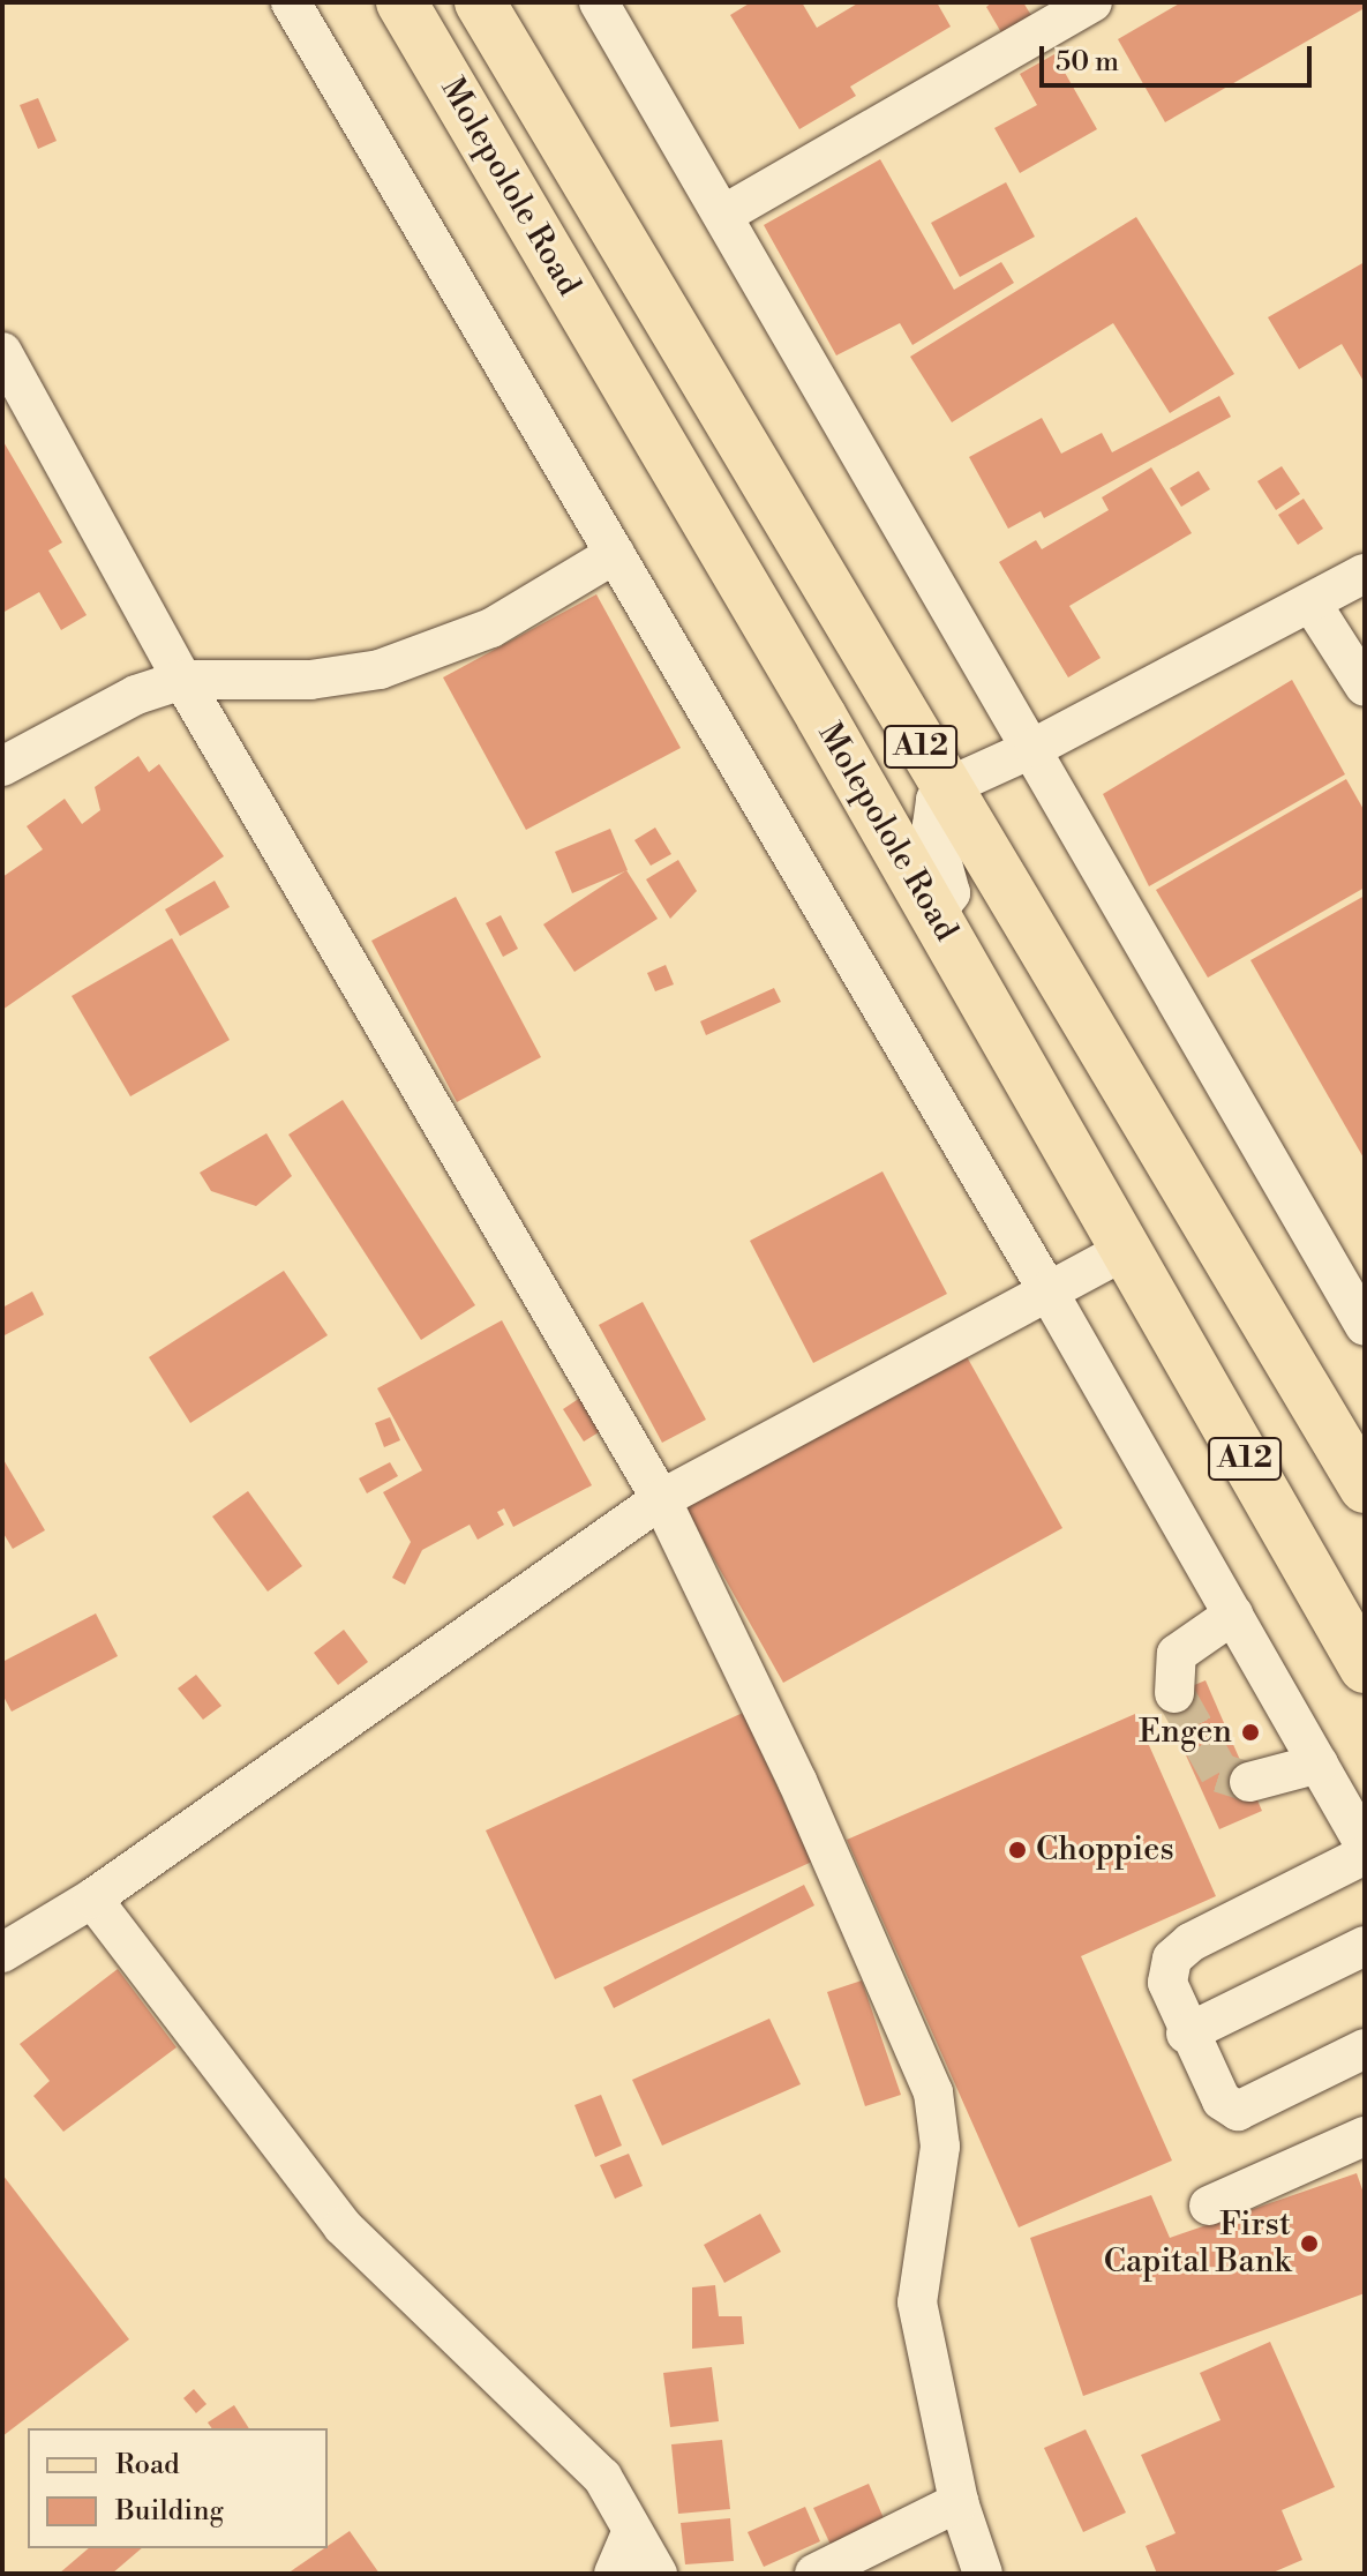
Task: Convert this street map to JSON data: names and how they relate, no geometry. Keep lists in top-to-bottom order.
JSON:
{
  "streets": {
    "main road": ["Molepolole Road", "A12"]
  },
  "places": ["Engen", "Choppies", "First Capital Bank"],
  "legend": ["Road", "Building"],
  "scale_bar": "50 m"
}
